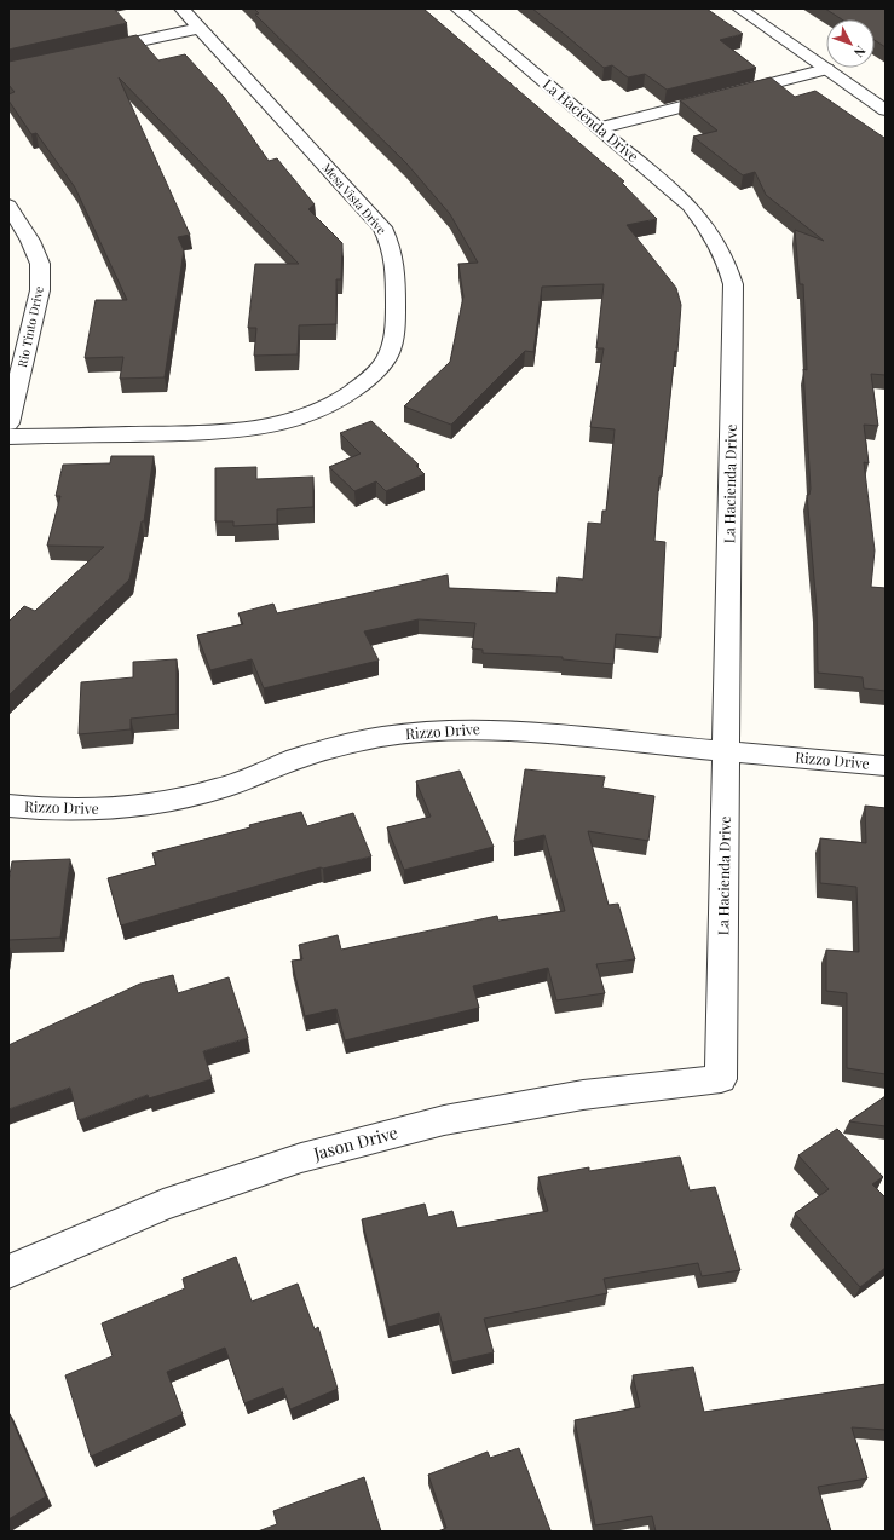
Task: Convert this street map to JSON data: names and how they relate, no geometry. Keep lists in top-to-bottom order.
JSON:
{
  "streets": {
    "street": [
      "La Hacienda Drive",
      "Mesa Vista Drive",
      "Rio Tinto Drive",
      "Rizzo Drive",
      "Jason Drive"
    ]
  },
  "crossings": [
    ["La Hacienda Drive", "Rizzo Drive"],
    ["La Hacienda Drive", "Jason Drive"]
  ],
  "north": "bottom right"
}
